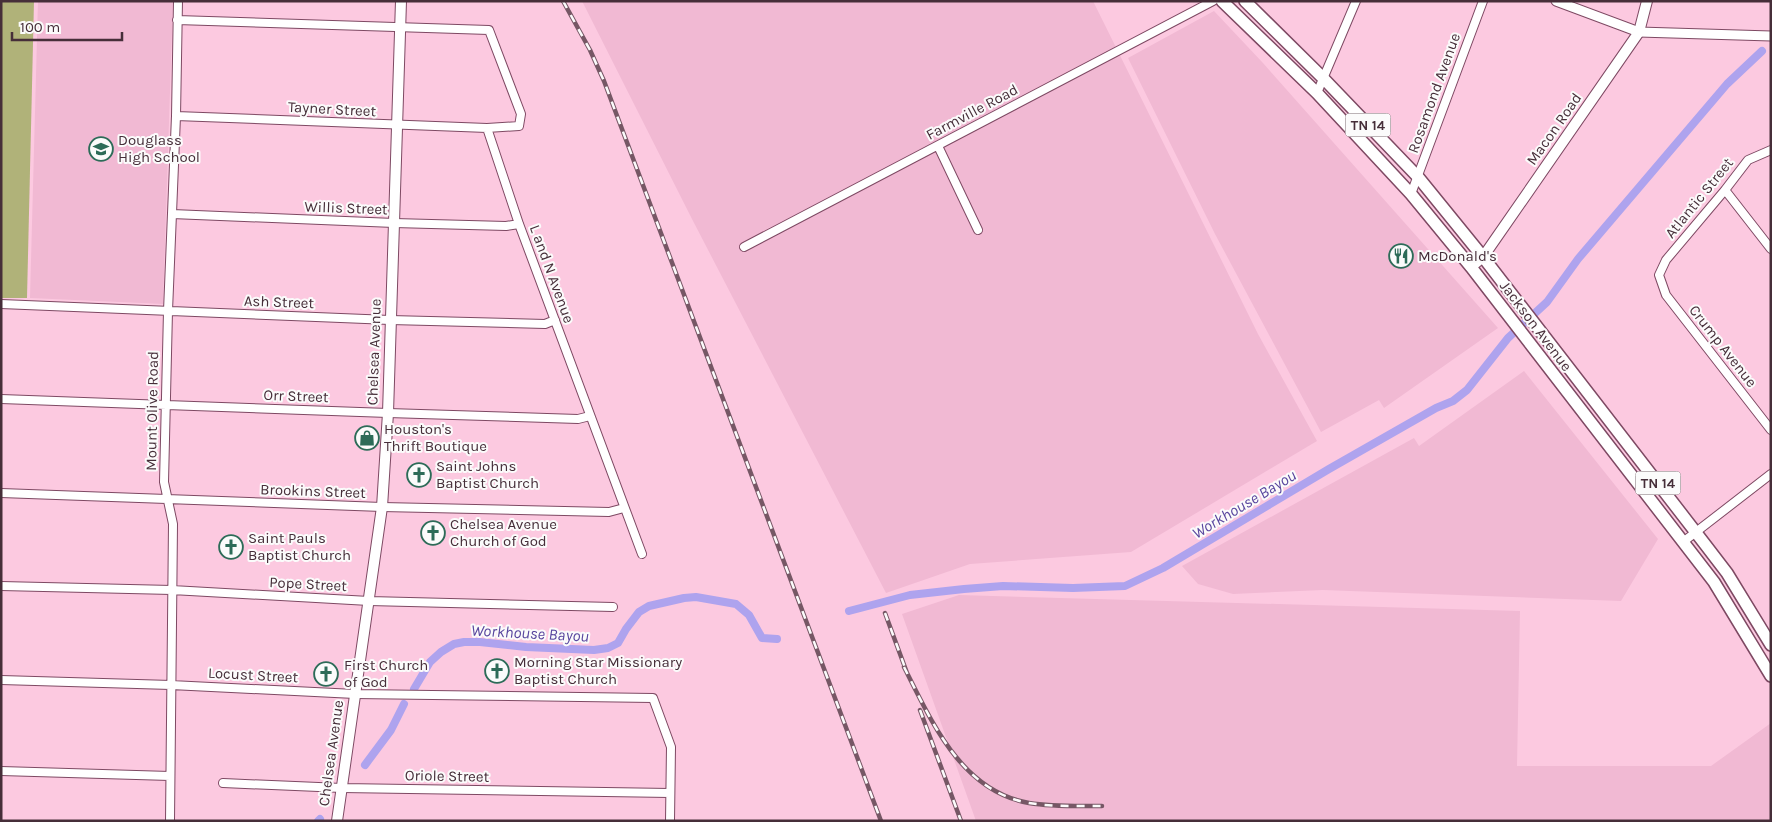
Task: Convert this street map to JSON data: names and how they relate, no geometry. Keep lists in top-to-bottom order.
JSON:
{
  "streets": {
    "main road": [
      "TN 14",
      "Macon Road",
      "Jackson Avenue",
      "Chelsea Avenue"
    ],
    "street": [
      "Rosamond Avenue",
      "Tayner Street",
      "Farmville Road",
      "Atlantic Street",
      "Willis Street",
      "L and N Avenue",
      "Ash Street",
      "Crump Avenue",
      "Orr Street",
      "Mount Olive Road",
      "Brookins Street",
      "Pope Street",
      "Locust Street",
      "Oriole Street"
    ]
  },
  "crossings": [
    ["Rosamond Avenue", "Jackson Avenue"],
    ["Tayner Street", "L and N Avenue"],
    ["Tayner Street", "Chelsea Avenue"],
    ["Tayner Street", "Mount Olive Road"],
    ["Macon Road", "Jackson Avenue"],
    ["Atlantic Street", "Crump Avenue"],
    ["Willis Street", "L and N Avenue"],
    ["Willis Street", "Chelsea Avenue"],
    ["Willis Street", "Mount Olive Road"],
    ["L and N Avenue", "Ash Street"],
    ["L and N Avenue", "Orr Street"],
    ["L and N Avenue", "Brookins Street"],
    ["Ash Street", "Chelsea Avenue"],
    ["Ash Street", "Mount Olive Road"],
    ["Chelsea Avenue", "Orr Street"],
    ["Chelsea Avenue", "Brookins Street"],
    ["Chelsea Avenue", "Pope Street"],
    ["Chelsea Avenue", "Locust Street"],
    ["Chelsea Avenue", "Oriole Street"],
    ["Orr Street", "Mount Olive Road"],
    ["Mount Olive Road", "Brookins Street"],
    ["Mount Olive Road", "Pope Street"],
    ["Mount Olive Road", "Locust Street"],
    ["Locust Street", "Oriole Street"]
  ],
  "water": ["Workhouse Bayou"],
  "places": {
    "school or university": ["Douglass High School"],
    "restaurant": ["McDonald's"],
    "shop": ["Houston's Thrift Boutique"],
    "church": [
      "Saint Johns Baptist Church",
      "Chelsea Avenue Church of God",
      "Saint Pauls Baptist Church",
      "Morning Star Missionary Baptist Church",
      "First Church of God"
    ]
  },
  "scale_bar": "100 m"
}
